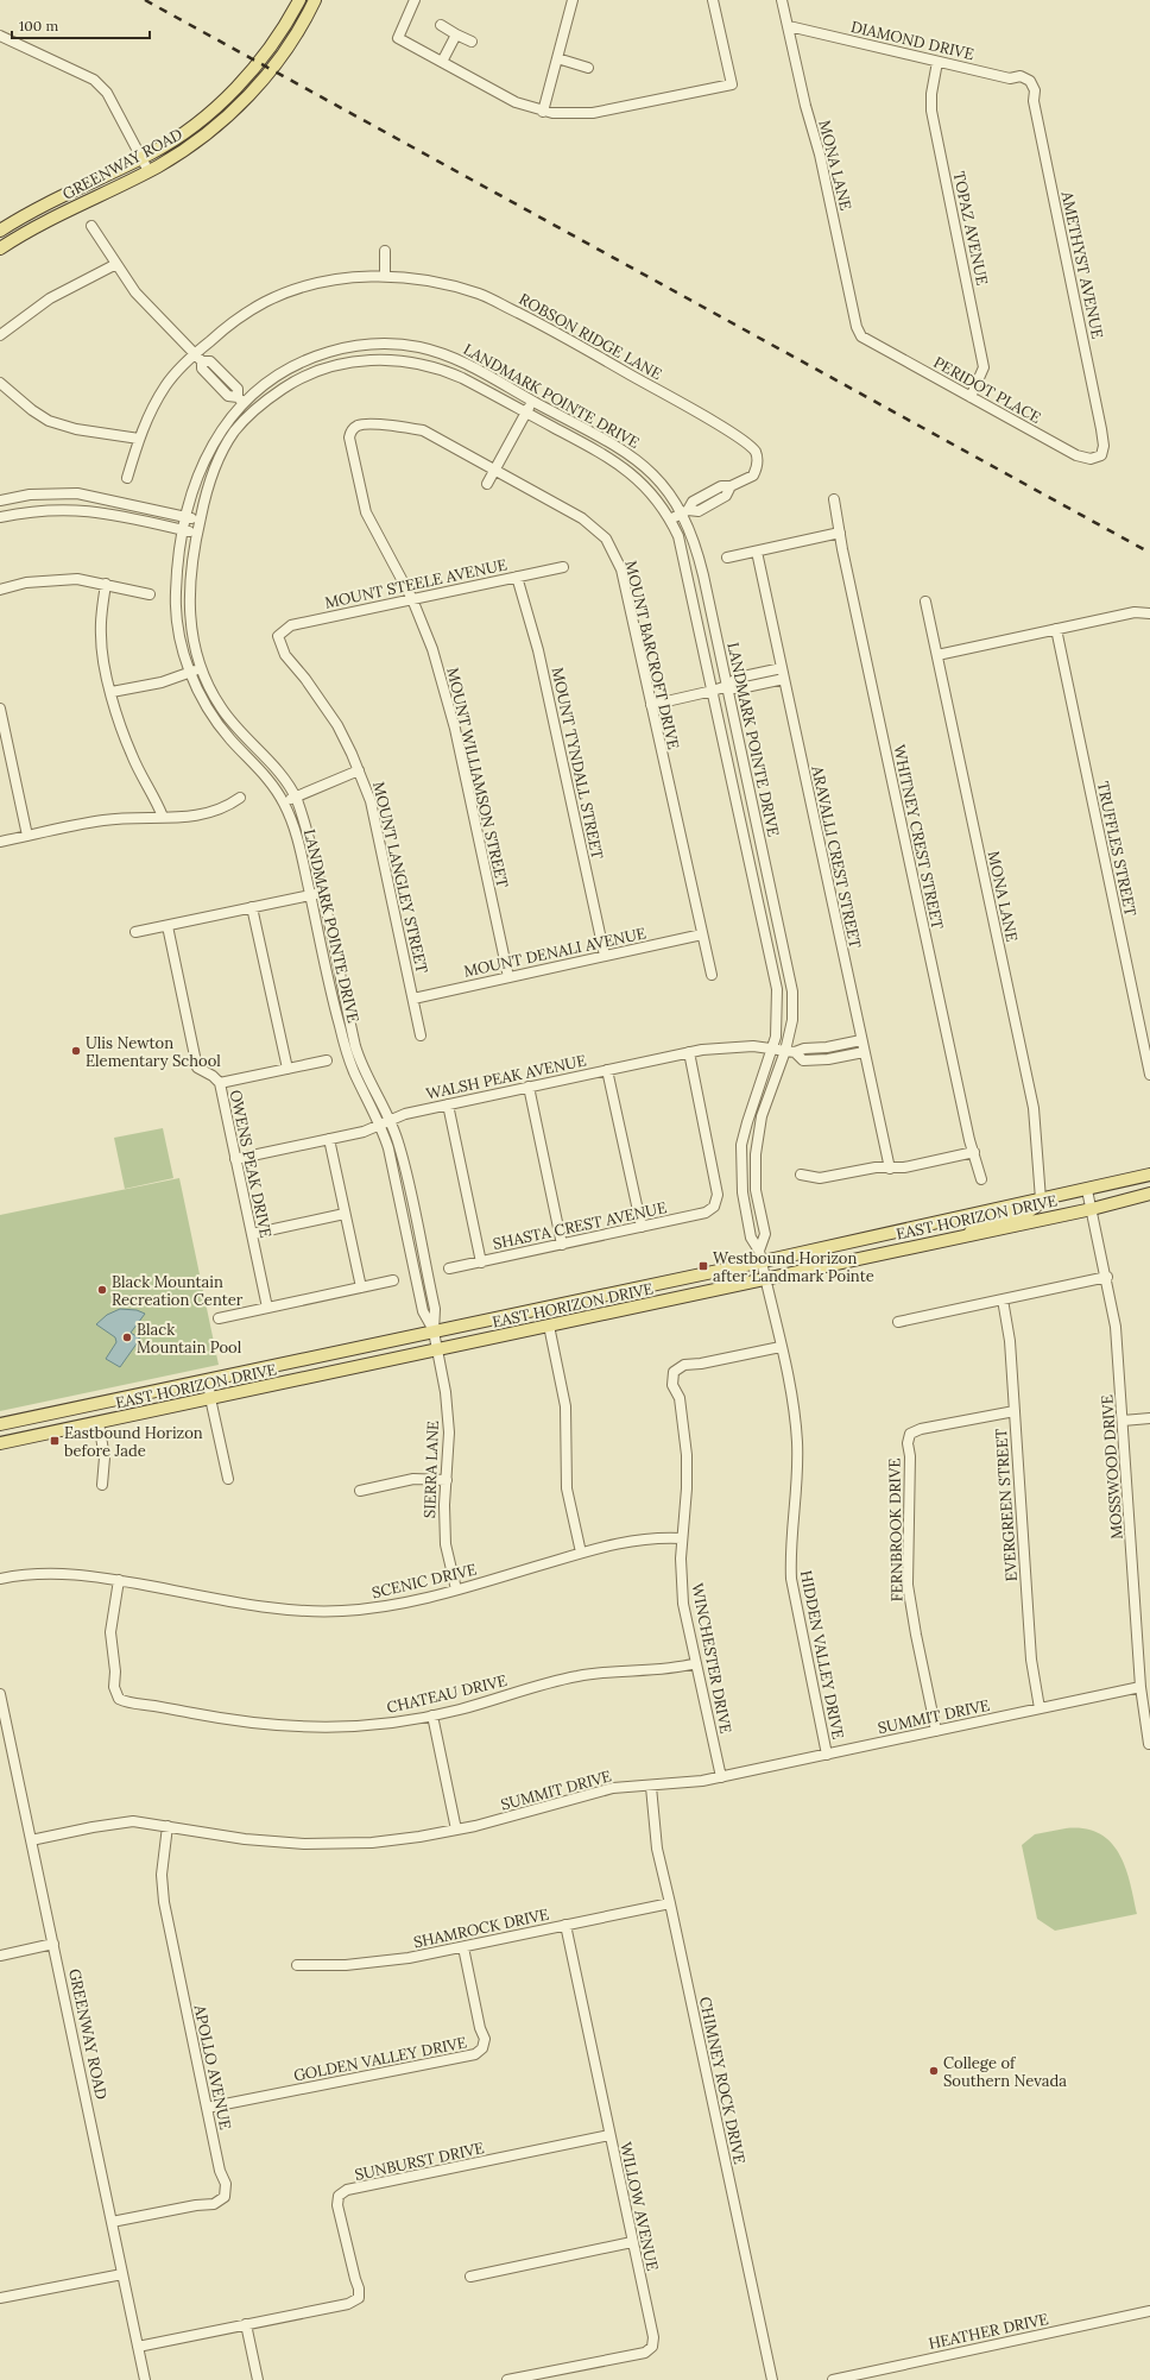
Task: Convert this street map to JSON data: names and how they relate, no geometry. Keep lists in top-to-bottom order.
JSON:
{
  "streets": {
    "main road": ["GREENWAY ROAD", "EAST HORIZON DRIVE"],
    "street": [
      "DIAMOND DRIVE",
      "MONA LANE",
      "TOPAZ AVENUE",
      "AMETHYST AVENUE",
      "ROBSON RIDGE LANE",
      "PERIDOT PLACE",
      "LANDMARK POINTE DRIVE",
      "MOUNT STEELE AVENUE",
      "MOUNT BARCROFT DRIVE",
      "MOUNT TYNDALL STREET",
      "MOUNT WILLIAMSON STREET",
      "WHITNEY CREST STREET",
      "TRUFFLES STREET",
      "ARAVALLI CREST STREET",
      "MOUNT LANGLEY STREET",
      "MOUNT DENALI AVENUE",
      "WALSH PEAK AVENUE",
      "OWENS PEAK DRIVE",
      "SHASTA CREST AVENUE",
      "MOSSWOOD DRIVE",
      "SIERRA LANE",
      "EVERGREEN STREET",
      "FERNBROOK DRIVE",
      "SCENIC DRIVE",
      "HIDDEN VALLEY DRIVE",
      "WINCHESTER DRIVE",
      "CHATEAU DRIVE",
      "SUMMIT DRIVE",
      "SHAMROCK DRIVE",
      "GOLDEN VALLEY DRIVE",
      "APOLLO AVENUE",
      "CHIMNEY ROCK DRIVE",
      "SUNBURST DRIVE",
      "WILLOW AVENUE",
      "HEATHER DRIVE"
    ]
  },
  "crossings": [
    ["DIAMOND DRIVE", "MONA LANE"],
    ["DIAMOND DRIVE", "TOPAZ AVENUE"],
    ["DIAMOND DRIVE", "AMETHYST AVENUE"],
    ["GREENWAY ROAD", "SUMMIT DRIVE"],
    ["GREENWAY ROAD", "APOLLO AVENUE"],
    ["GREENWAY ROAD", "SUNBURST DRIVE"],
    ["MONA LANE", "PERIDOT PLACE"],
    ["MONA LANE", "EAST HORIZON DRIVE"],
    ["TOPAZ AVENUE", "PERIDOT PLACE"],
    ["AMETHYST AVENUE", "PERIDOT PLACE"],
    ["ROBSON RIDGE LANE", "LANDMARK POINTE DRIVE"],
    ["LANDMARK POINTE DRIVE", "WALSH PEAK AVENUE"],
    ["LANDMARK POINTE DRIVE", "EAST HORIZON DRIVE"],
    ["LANDMARK POINTE DRIVE", "SIERRA LANE"],
    ["LANDMARK POINTE DRIVE", "HIDDEN VALLEY DRIVE"],
    ["MOUNT STEELE AVENUE", "MOUNT TYNDALL STREET"],
    ["MOUNT STEELE AVENUE", "MOUNT WILLIAMSON STREET"],
    ["MOUNT STEELE AVENUE", "MOUNT LANGLEY STREET"],
    ["MOUNT BARCROFT DRIVE", "MOUNT WILLIAMSON STREET"],
    ["MOUNT BARCROFT DRIVE", "MOUNT DENALI AVENUE"],
    ["MOUNT TYNDALL STREET", "MOUNT DENALI AVENUE"],
    ["MOUNT WILLIAMSON STREET", "MOUNT DENALI AVENUE"],
    ["MOUNT LANGLEY STREET", "MOUNT DENALI AVENUE"],
    ["WALSH PEAK AVENUE", "OWENS PEAK DRIVE"],
    ["WALSH PEAK AVENUE", "SHASTA CREST AVENUE"],
    ["EAST HORIZON DRIVE", "MOSSWOOD DRIVE"],
    ["EAST HORIZON DRIVE", "SIERRA LANE"],
    ["EAST HORIZON DRIVE", "HIDDEN VALLEY DRIVE"],
    ["MOSSWOOD DRIVE", "SUMMIT DRIVE"],
    ["SIERRA LANE", "SCENIC DRIVE"],
    ["EVERGREEN STREET", "FERNBROOK DRIVE"],
    ["EVERGREEN STREET", "SUMMIT DRIVE"],
    ["FERNBROOK DRIVE", "SUMMIT DRIVE"],
    ["SCENIC DRIVE", "WINCHESTER DRIVE"],
    ["SCENIC DRIVE", "CHATEAU DRIVE"],
    ["HIDDEN VALLEY DRIVE", "WINCHESTER DRIVE"],
    ["HIDDEN VALLEY DRIVE", "SUMMIT DRIVE"],
    ["WINCHESTER DRIVE", "CHATEAU DRIVE"],
    ["WINCHESTER DRIVE", "SUMMIT DRIVE"],
    ["SUMMIT DRIVE", "APOLLO AVENUE"],
    ["SUMMIT DRIVE", "CHIMNEY ROCK DRIVE"],
    ["SHAMROCK DRIVE", "GOLDEN VALLEY DRIVE"],
    ["SHAMROCK DRIVE", "CHIMNEY ROCK DRIVE"],
    ["SHAMROCK DRIVE", "WILLOW AVENUE"],
    ["GOLDEN VALLEY DRIVE", "APOLLO AVENUE"],
    ["SUNBURST DRIVE", "WILLOW AVENUE"]
  ],
  "places": {
    "other": [
      "Ulis Newton Elementary School",
      "Black Mountain Recreation Center",
      "Black Mountain Pool",
      "College of Southern Nevada"
    ],
    "transit": ["Westbound Horizon after Landmark Pointe", "Eastbound Horizon before Jade"]
  },
  "scale_bar": "100 m"
}
